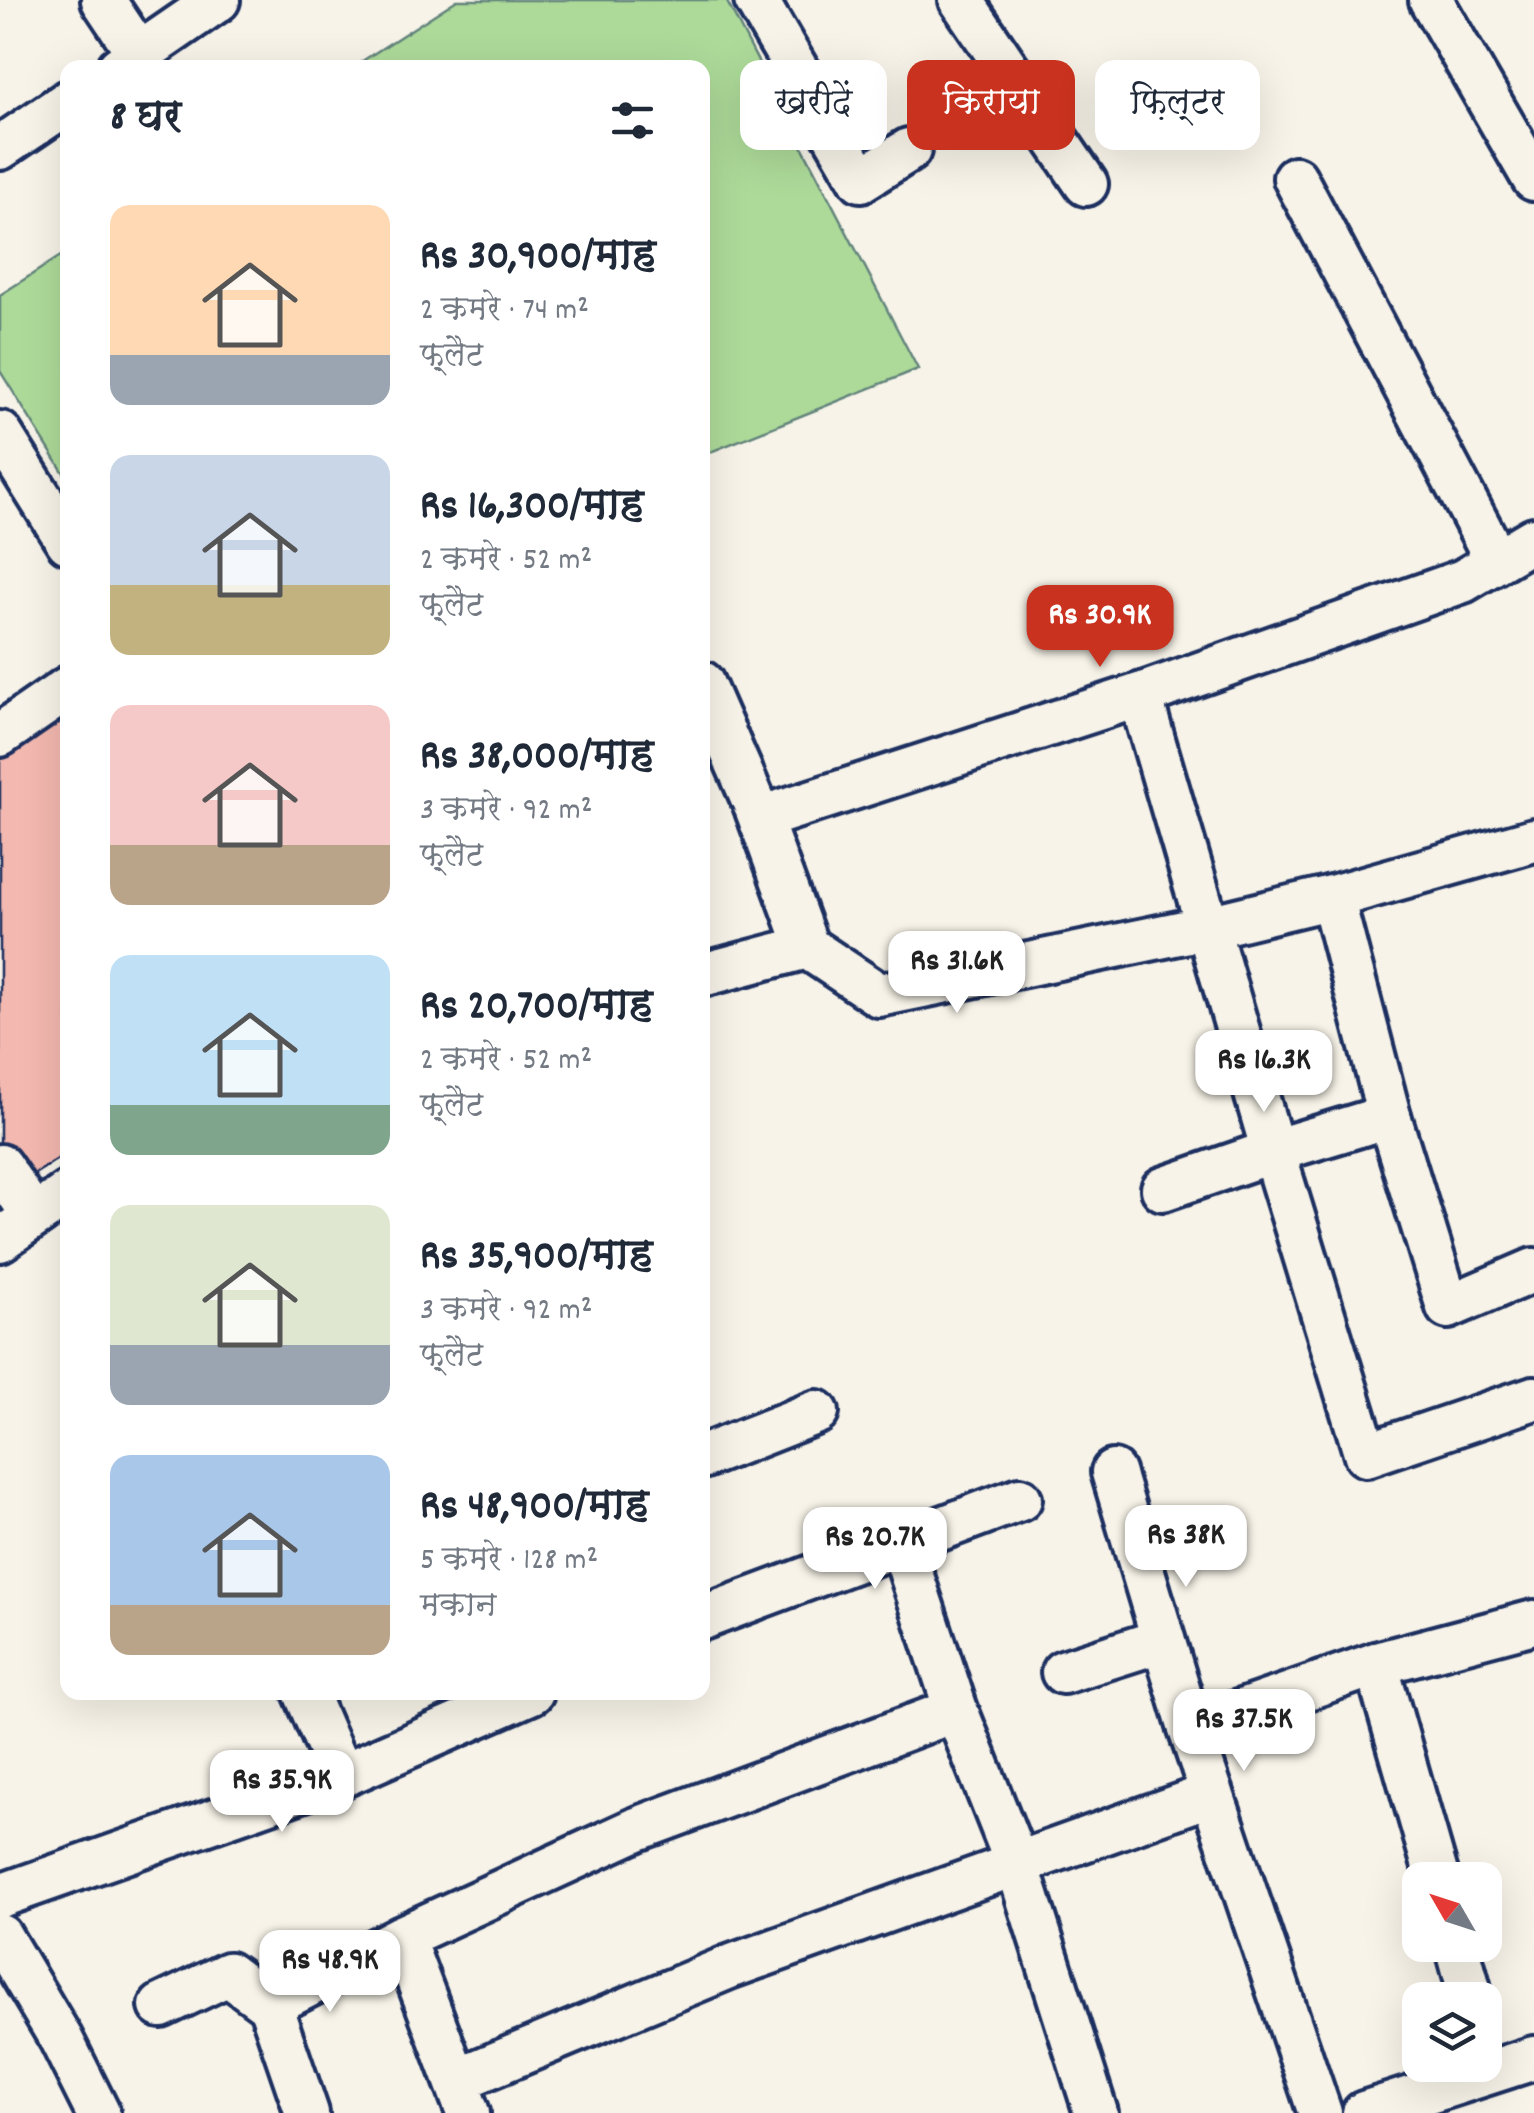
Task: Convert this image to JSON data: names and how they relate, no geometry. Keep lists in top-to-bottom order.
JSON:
{
  "north": "top left",
  "page": {
    "chip": ["खरीदें", "किराया", "फ़िल्टर"],
    "heading": "8 घर",
    "list": [
      {
        "name": "Rs 30,900/माह",
        "note": "2 कमरे · 74 m² · फ़्लैट"
      },
      {
        "name": "Rs 16,300/माह",
        "note": "2 कमरे · 52 m² · फ़्लैट"
      },
      {
        "name": "Rs 38,000/माह",
        "note": "3 कमरे · 92 m² · फ़्लैट"
      },
      {
        "name": "Rs 20,700/माह",
        "note": "2 कमरे · 52 m² · फ़्लैट"
      },
      {
        "name": "Rs 35,900/माह",
        "note": "3 कमरे · 92 m² · फ़्लैट"
      },
      {
        "name": "Rs 48,900/माह",
        "note": "5 कमरे · 128 m² · मकान"
      }
    ],
    "price": [
      "Rs 30.9K",
      "Rs 31.6K",
      "Rs 16.3K",
      "Rs 38K",
      "Rs 20.7K",
      "Rs 37.5K",
      "Rs 35.9K",
      "Rs 48.9K"
    ]
  }
}
